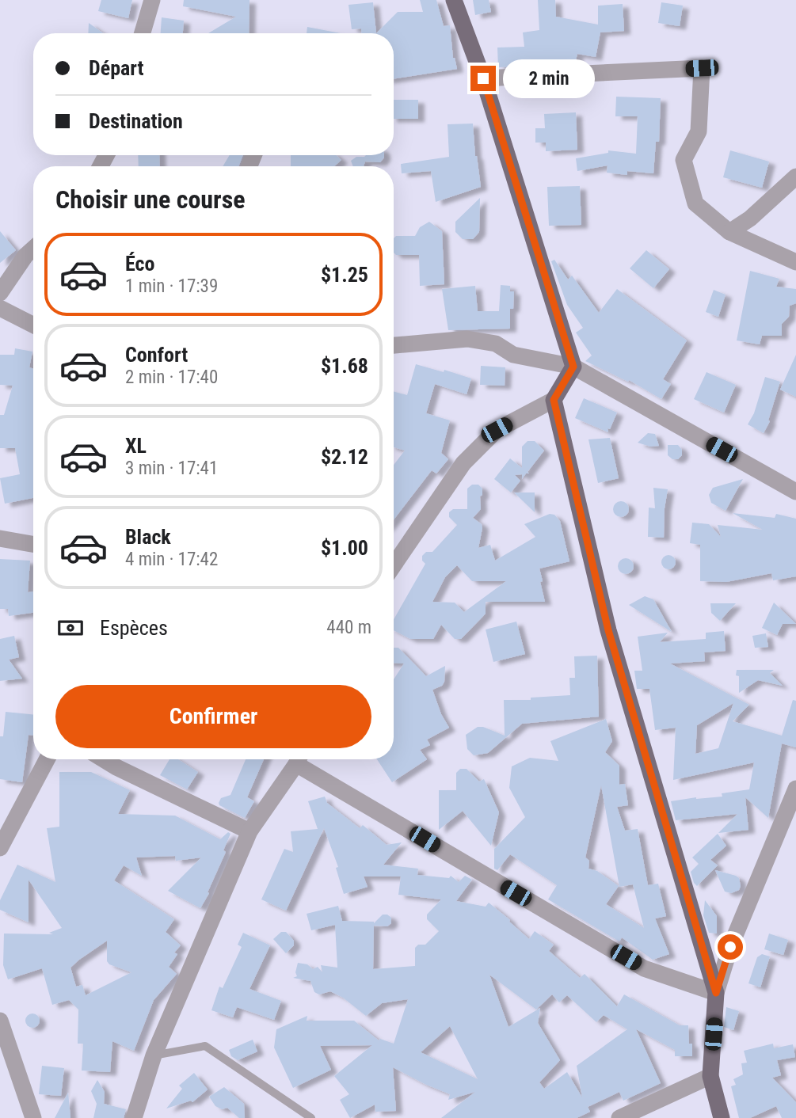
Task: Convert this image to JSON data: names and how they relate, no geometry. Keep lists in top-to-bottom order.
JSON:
{
  "page": {
    "banner": ["Départ", "Destination"],
    "bubble": "2 min",
    "heading": "Choisir une course",
    "list": [
      {
        "name": "Éco",
        "note": "1 min · 17:39",
        "value": "$1.25"
      },
      {
        "name": "Confort",
        "note": "2 min · 17:40",
        "value": "$1.68"
      },
      {
        "name": "XL",
        "note": "3 min · 17:41",
        "value": "$2.12"
      },
      {
        "name": "Black",
        "note": "4 min · 17:42",
        "value": "$1.00"
      }
    ],
    "pay": ["Espèces", "440 m"],
    "buttons": "Confirmer"
  }
}
